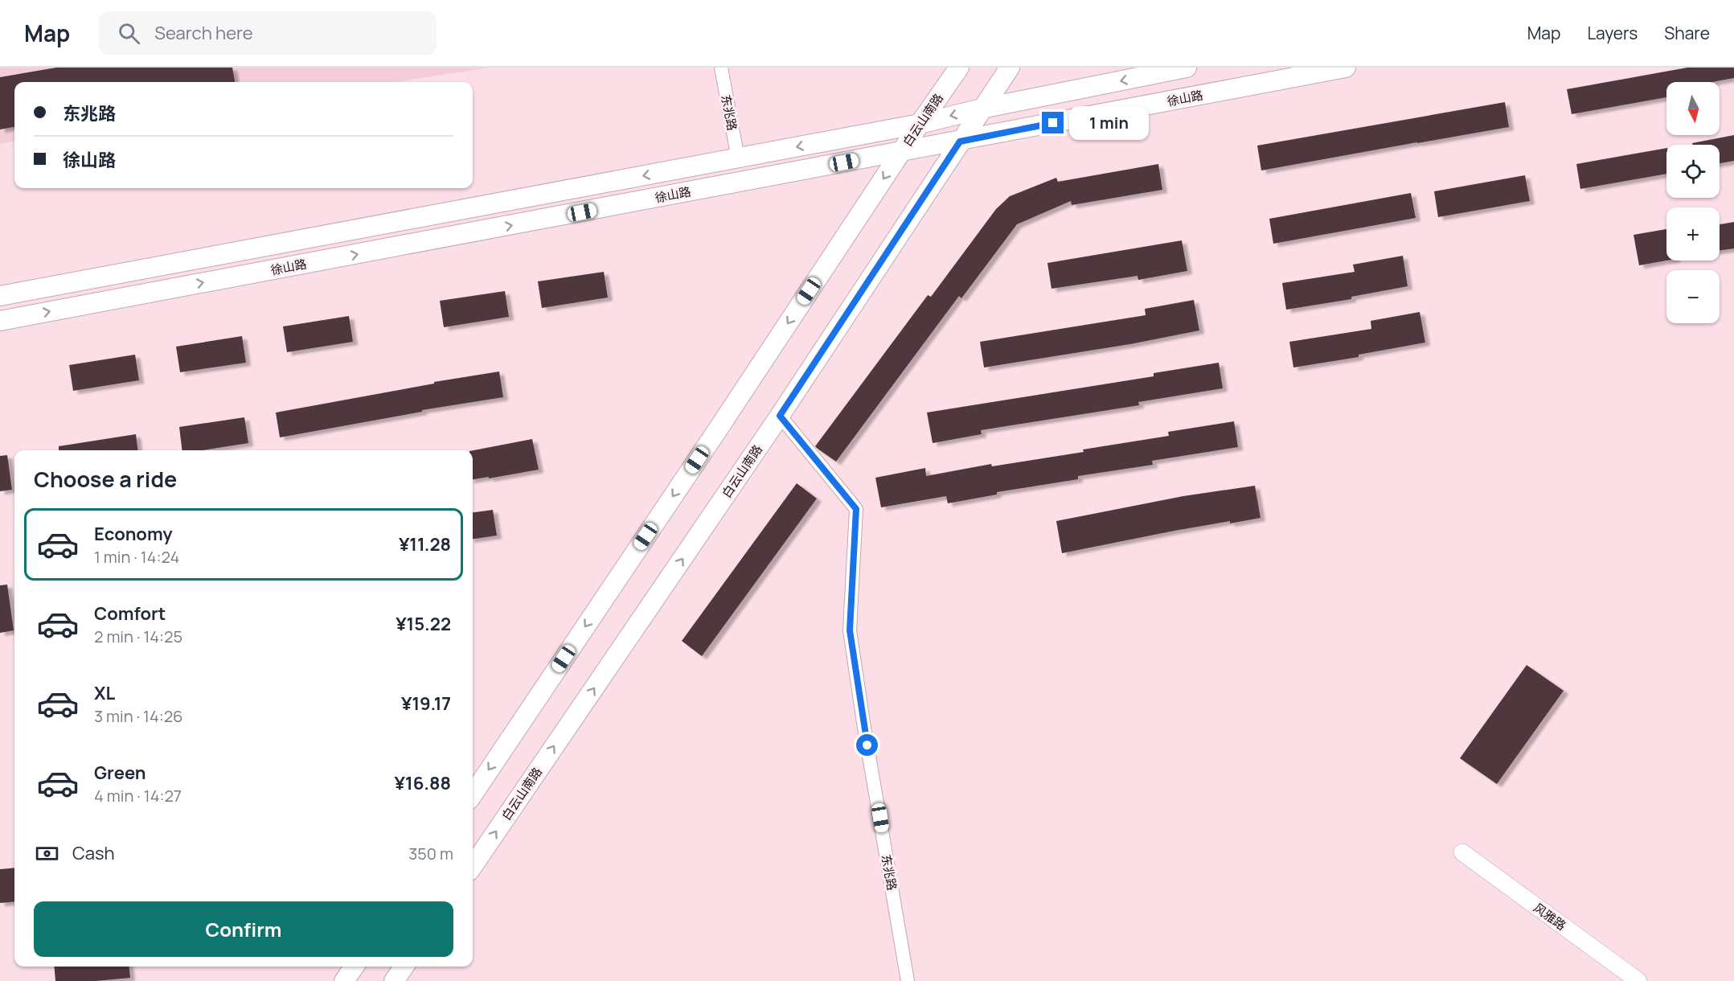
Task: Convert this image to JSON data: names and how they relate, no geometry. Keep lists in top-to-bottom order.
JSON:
{
  "streets": {
    "main road": ["徐山路", "白云山南路"],
    "street": ["东兆路", "风雅路"]
  },
  "crossings": [
    ["徐山路", "东兆路"],
    ["徐山路", "白云山南路"],
    ["东兆路", "白云山南路"]
  ],
  "north": "bottom",
  "page": {
    "header": "Map",
    "search": "Search here",
    "nav": ["Map", "Layers", "Share"],
    "map_buttons": ["+", "−"],
    "banner": ["东兆路", "徐山路"],
    "bubble": "1 min",
    "heading": "Choose a ride",
    "list": [
      {
        "name": "Economy",
        "note": "1 min · 14:24",
        "value": "¥11.28"
      },
      {
        "name": "Comfort",
        "note": "2 min · 14:25",
        "value": "¥15.22"
      },
      {
        "name": "XL",
        "note": "3 min · 14:26",
        "value": "¥19.17"
      },
      {
        "name": "Green",
        "note": "4 min · 14:27",
        "value": "¥16.88"
      }
    ],
    "pay": ["Cash", "350 m"],
    "buttons": "Confirm"
  }
}
